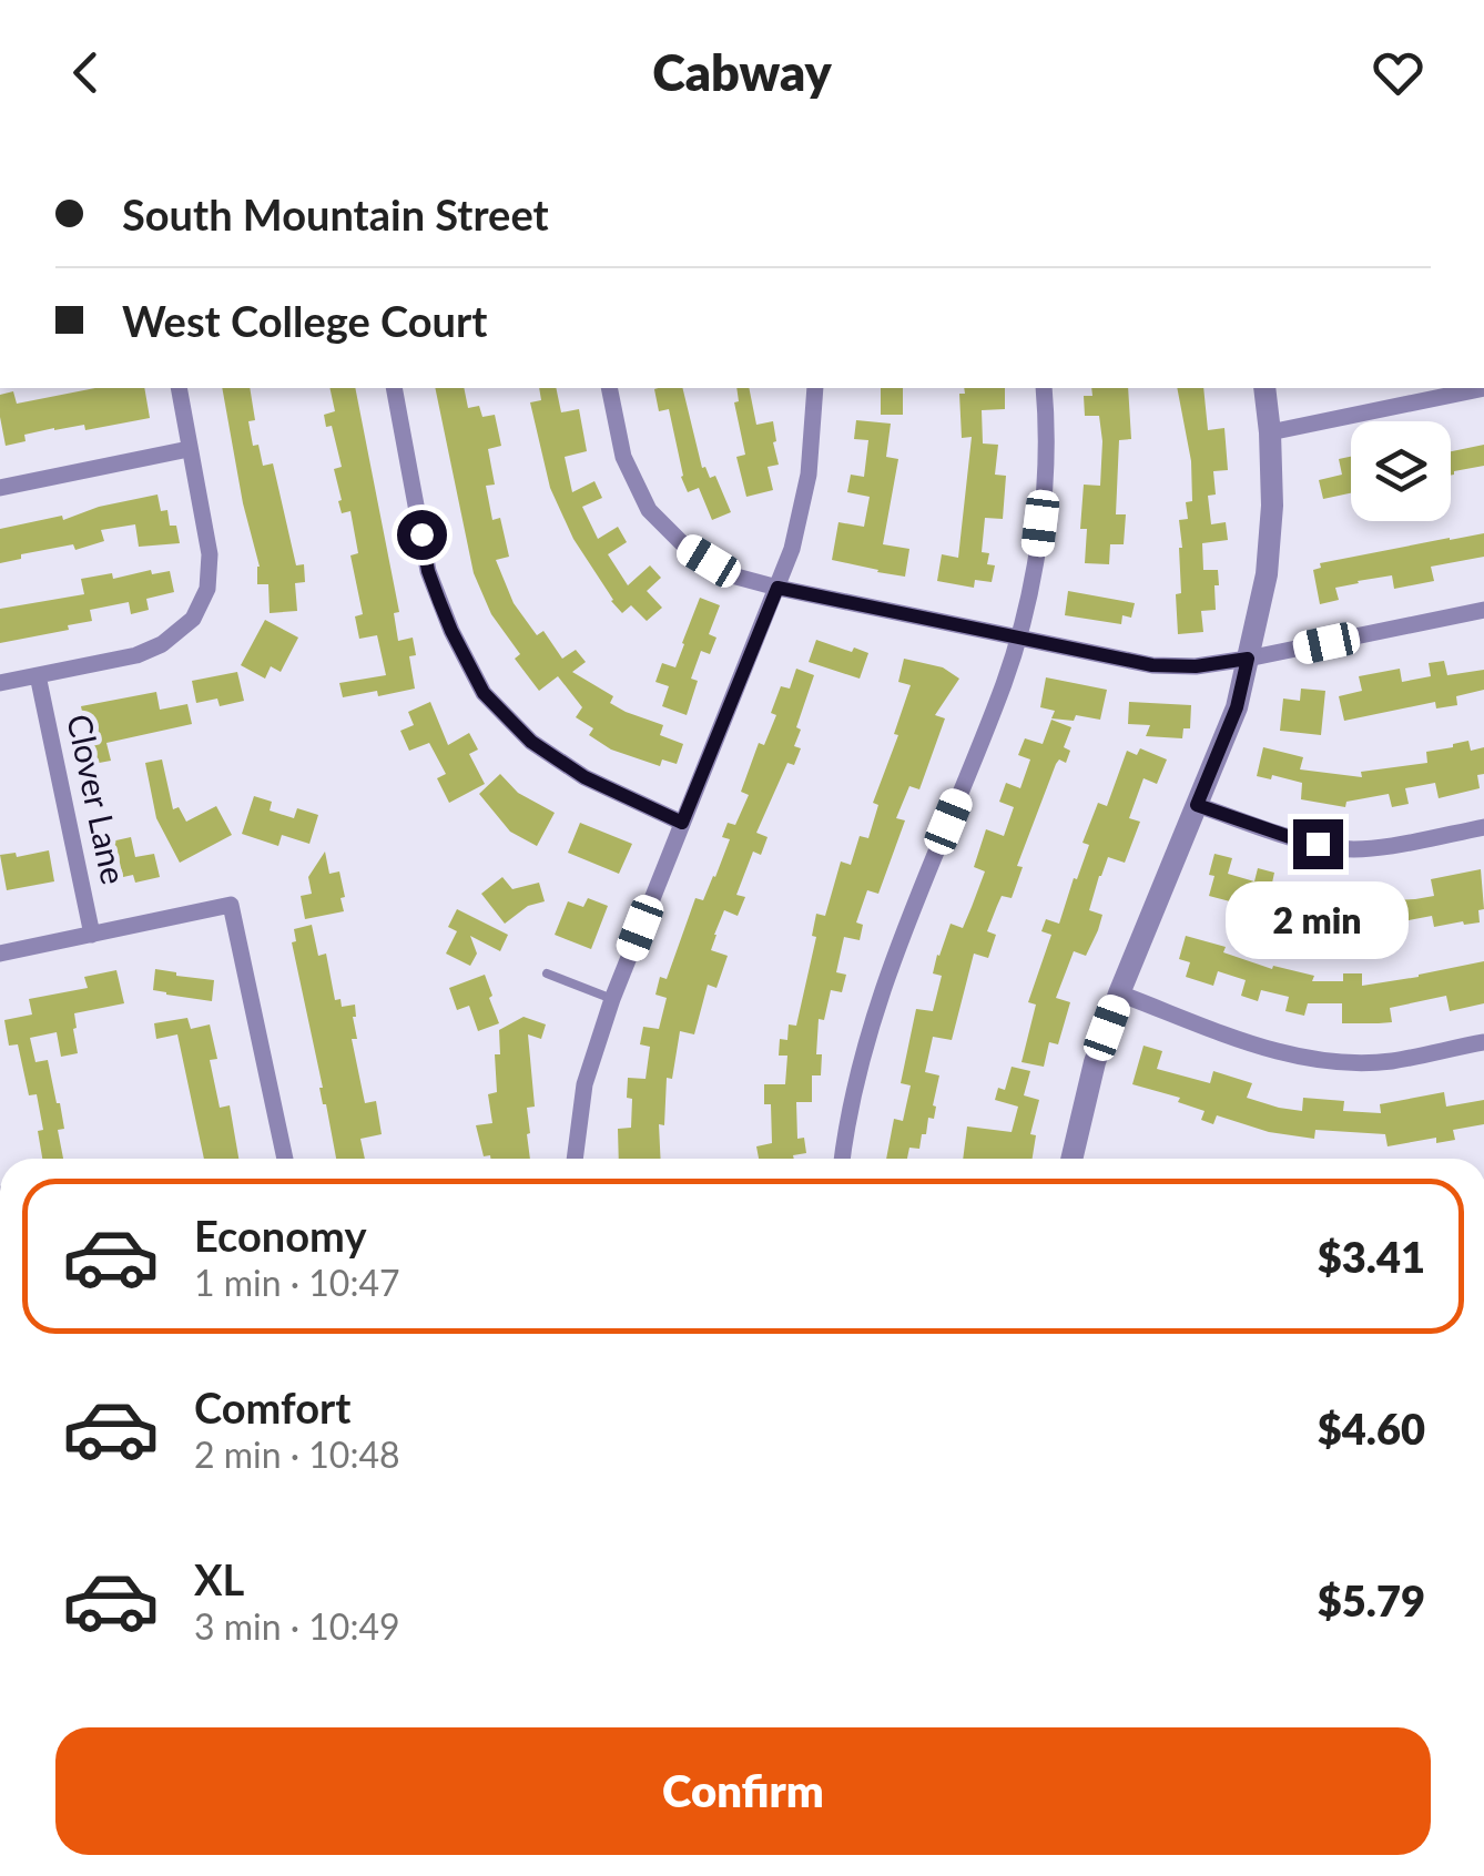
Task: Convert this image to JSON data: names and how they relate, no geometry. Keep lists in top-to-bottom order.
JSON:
{
  "streets": {
    "street": ["Clover Lane"]
  },
  "page": {
    "header": "Cabway",
    "banner": ["South Mountain Street", "West College Court"],
    "bubble": "2 min",
    "list": [
      {
        "name": "Economy",
        "note": "1 min · 10:47",
        "value": "$3.41"
      },
      {
        "name": "Comfort",
        "note": "2 min · 10:48",
        "value": "$4.60"
      },
      {
        "name": "XL",
        "note": "3 min · 10:49",
        "value": "$5.79"
      }
    ],
    "buttons": "Confirm"
  }
}
